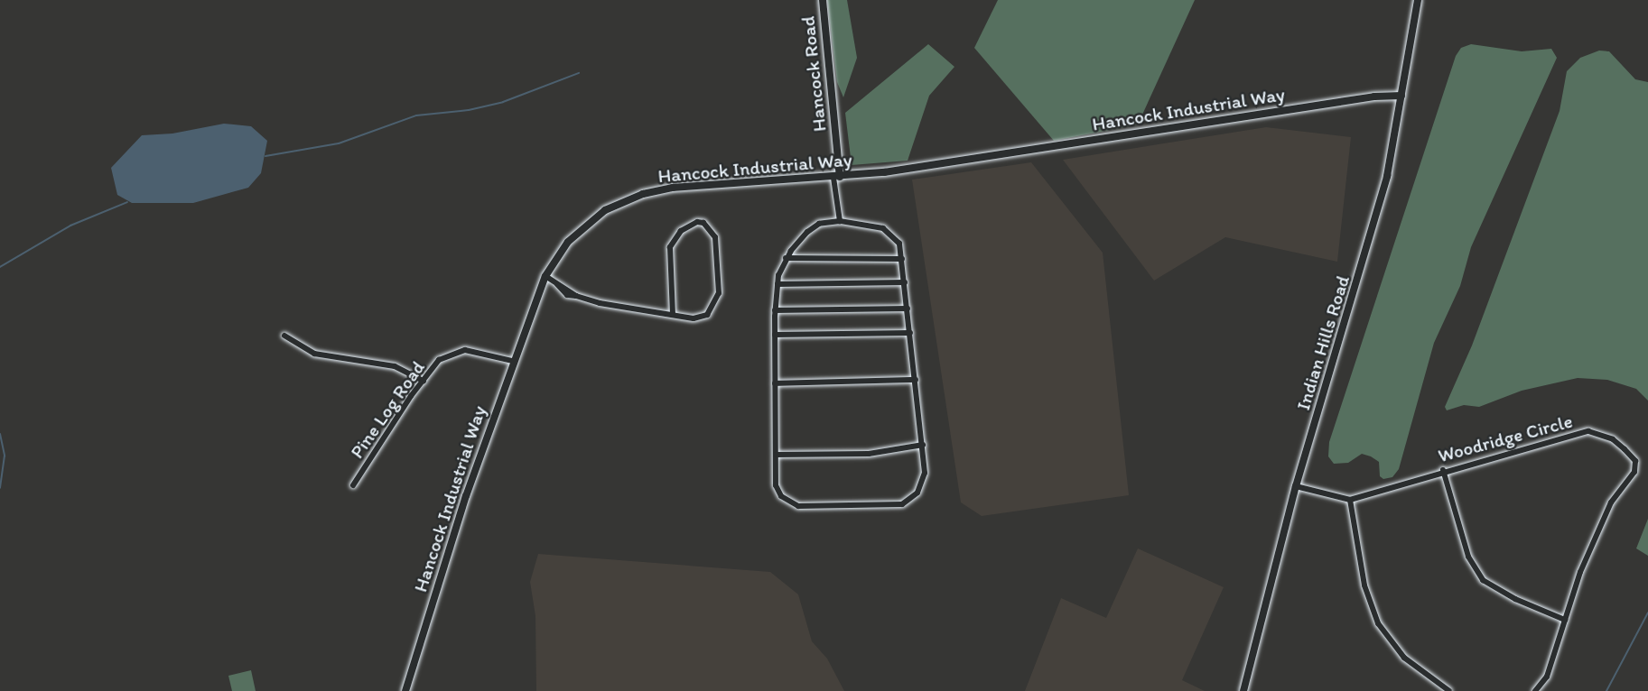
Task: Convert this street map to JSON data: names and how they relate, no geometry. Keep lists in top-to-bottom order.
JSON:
{
  "streets": {
    "street": [
      "Hancock Road",
      "Hancock Industrial Way",
      "Indian Hills Road",
      "Pine Log Road",
      "Woodridge Circle"
    ]
  },
  "crossings": [
    ["Hancock Road", "Hancock Industrial Way"],
    ["Hancock Industrial Way", "Indian Hills Road"],
    ["Hancock Industrial Way", "Pine Log Road"]
  ]
}
